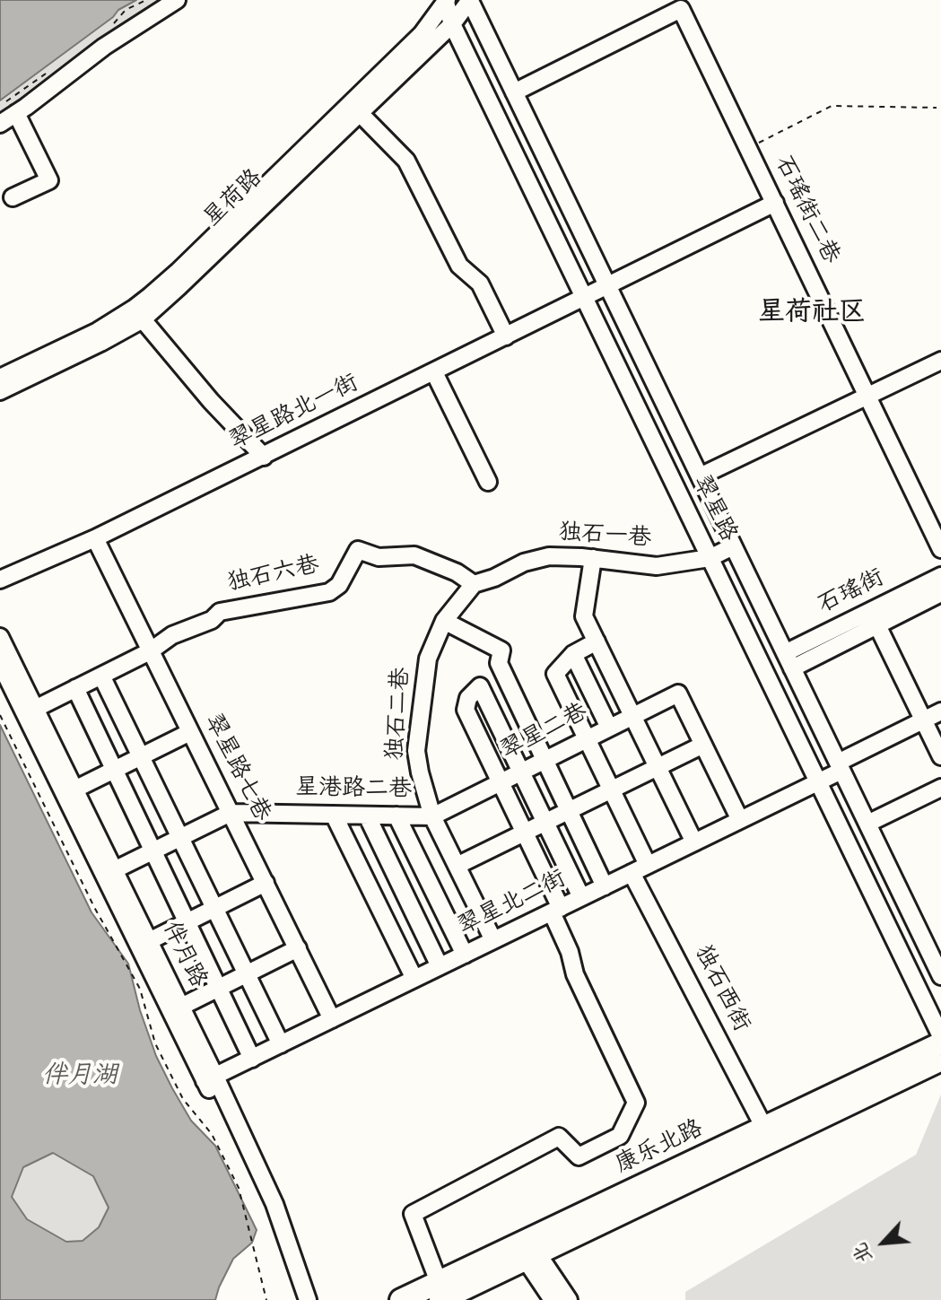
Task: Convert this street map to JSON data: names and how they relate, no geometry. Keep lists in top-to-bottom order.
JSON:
{
  "streets": {
    "main road": ["康乐北路"],
    "street": [
      "星荷路",
      "石瑶街二巷",
      "翠星路北一街",
      "翠星路",
      "独石一巷",
      "独石六巷",
      "石瑶街",
      "独石二巷",
      "翠星二巷",
      "翠星路七巷",
      "星港路二巷",
      "翠星北二街",
      "伴月路",
      "独石西街"
    ]
  },
  "crossings": [
    ["星荷路", "翠星路"],
    ["石瑶街二巷", "翠星路北一街"],
    ["石瑶街二巷", "翠星路"],
    ["翠星路北一街", "翠星路"],
    ["翠星路北一街", "翠星路七巷"],
    ["翠星路", "独石一巷"],
    ["翠星路", "石瑶街"],
    ["翠星路", "翠星北二街"],
    ["独石一巷", "独石六巷"],
    ["独石一巷", "独石二巷"],
    ["独石六巷", "独石二巷"],
    ["独石六巷", "翠星路七巷"],
    ["独石二巷", "翠星二巷"],
    ["独石二巷", "星港路二巷"],
    ["独石二巷", "翠星北二街"],
    ["翠星二巷", "星港路二巷"],
    ["翠星路七巷", "星港路二巷"],
    ["翠星路七巷", "翠星北二街"],
    ["星港路二巷", "伴月路"],
    ["翠星北二街", "伴月路"],
    ["翠星北二街", "独石西街"],
    ["独石西街", "康乐北路"]
  ],
  "districts": ["星荷社区"],
  "water": ["伴月湖"],
  "north": "bottom left"
}
